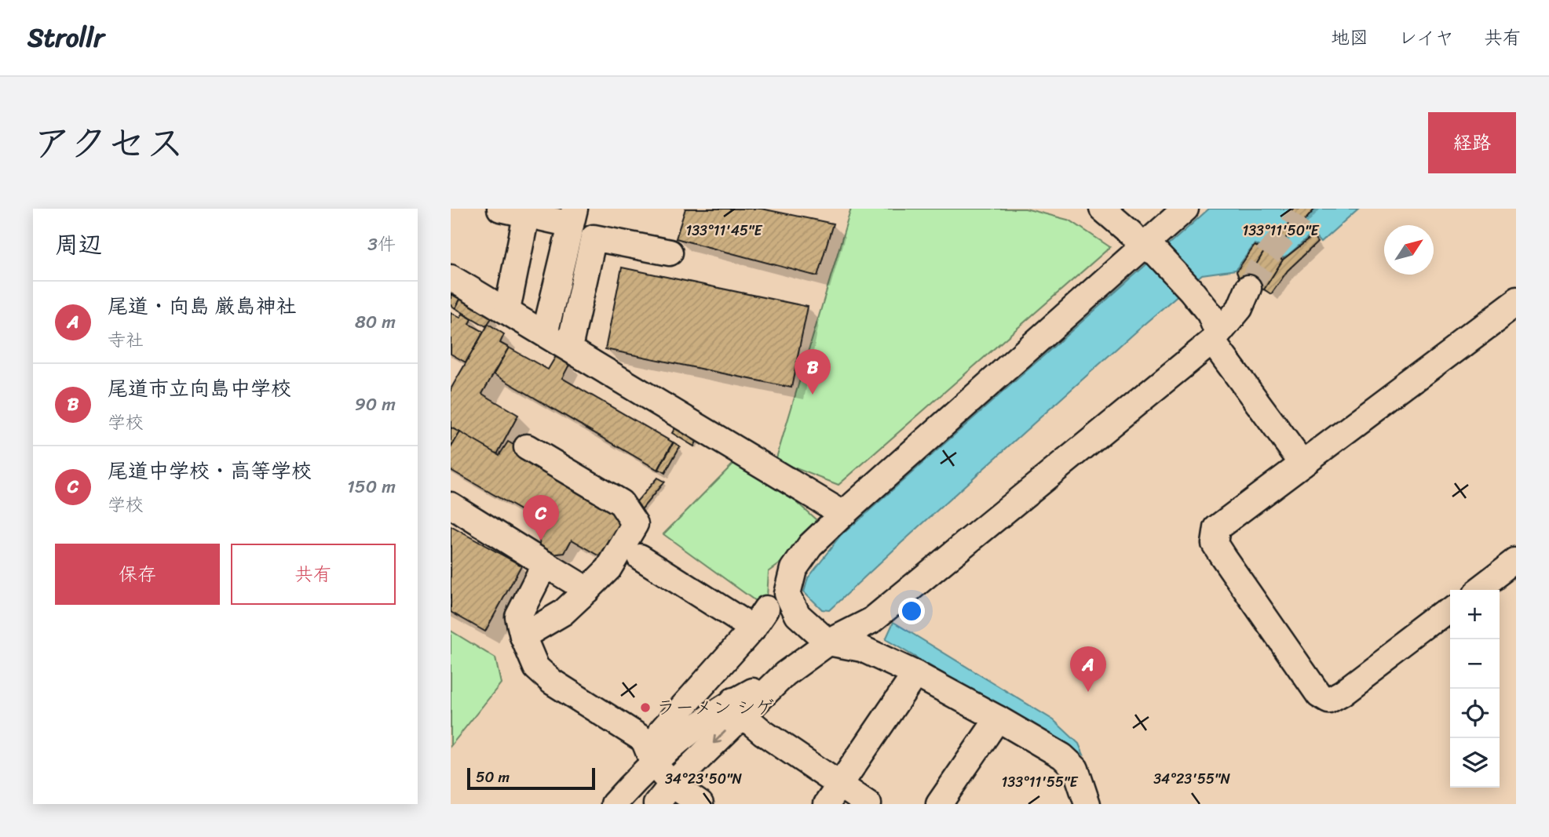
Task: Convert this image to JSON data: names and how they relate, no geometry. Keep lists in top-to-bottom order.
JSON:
{
  "places": ["ラーメン シゲ"],
  "scale_bar": "50 m",
  "north": "top right",
  "page": {
    "header": "Strollr",
    "nav": ["地図", "レイヤ", "共有"],
    "title": "アクセス",
    "buttons": [
      "経路",
      ["保存", "共有"]
    ],
    "heading": ["周辺", "3件"],
    "list": [
      {
        "mark": "A",
        "name": "尾道・向島 厳島神社",
        "note": "寺社",
        "value": "80 m"
      },
      {
        "mark": "B",
        "name": "尾道市立向島中学校",
        "note": "学校",
        "value": "90 m"
      },
      {
        "mark": "C",
        "name": "尾道中学校・高等学校",
        "note": "学校",
        "value": "150 m"
      }
    ],
    "pins": ["B", "C", "A"],
    "map_buttons": ["+", "−"],
    "scale": "50 m"
  },
  "coordinates": [
    "133°11'45\"E",
    "133°11'50\"E",
    "34°23'50\"N",
    "34°23'55\"N",
    "133°11'55\"E"
  ]
}
